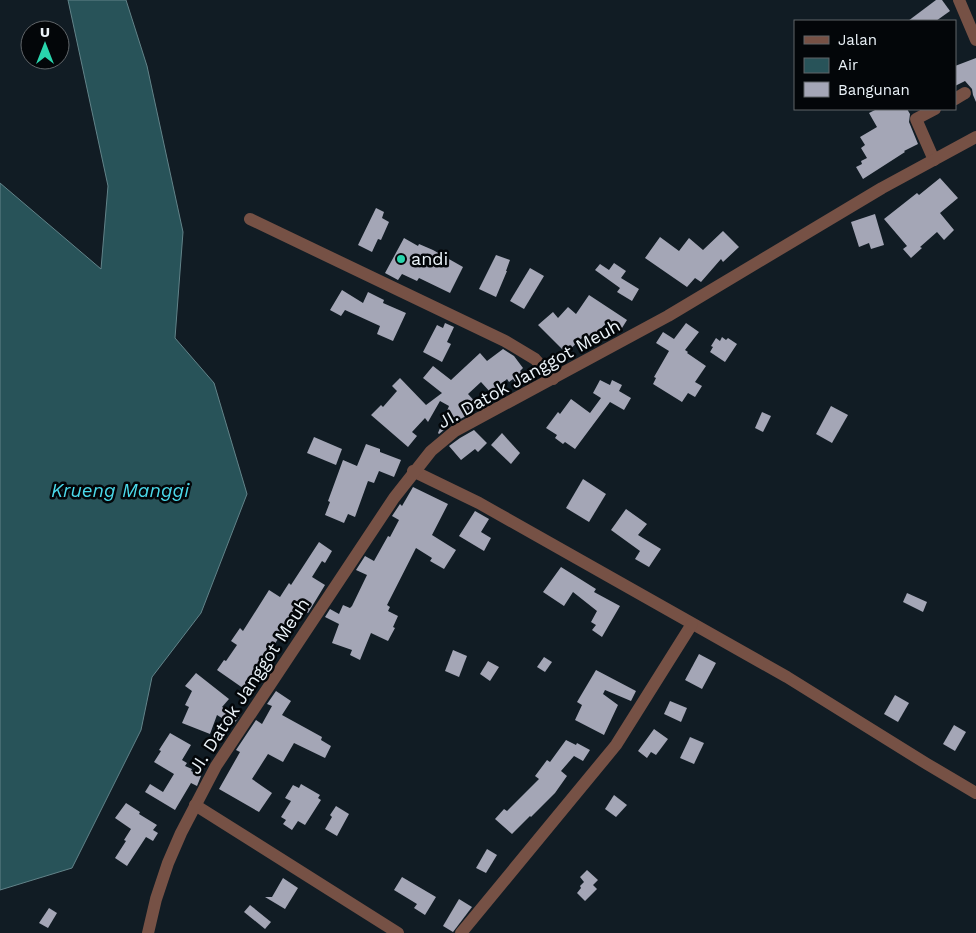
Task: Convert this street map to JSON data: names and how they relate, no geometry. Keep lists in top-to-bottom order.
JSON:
{
  "streets": {
    "street": ["JI. Datok Janggot Meuh"]
  },
  "water": ["Krueng Manggi"],
  "places": ["andi"],
  "legend": ["Jalan", "Air", "Bangunan"],
  "north": "top"
}
